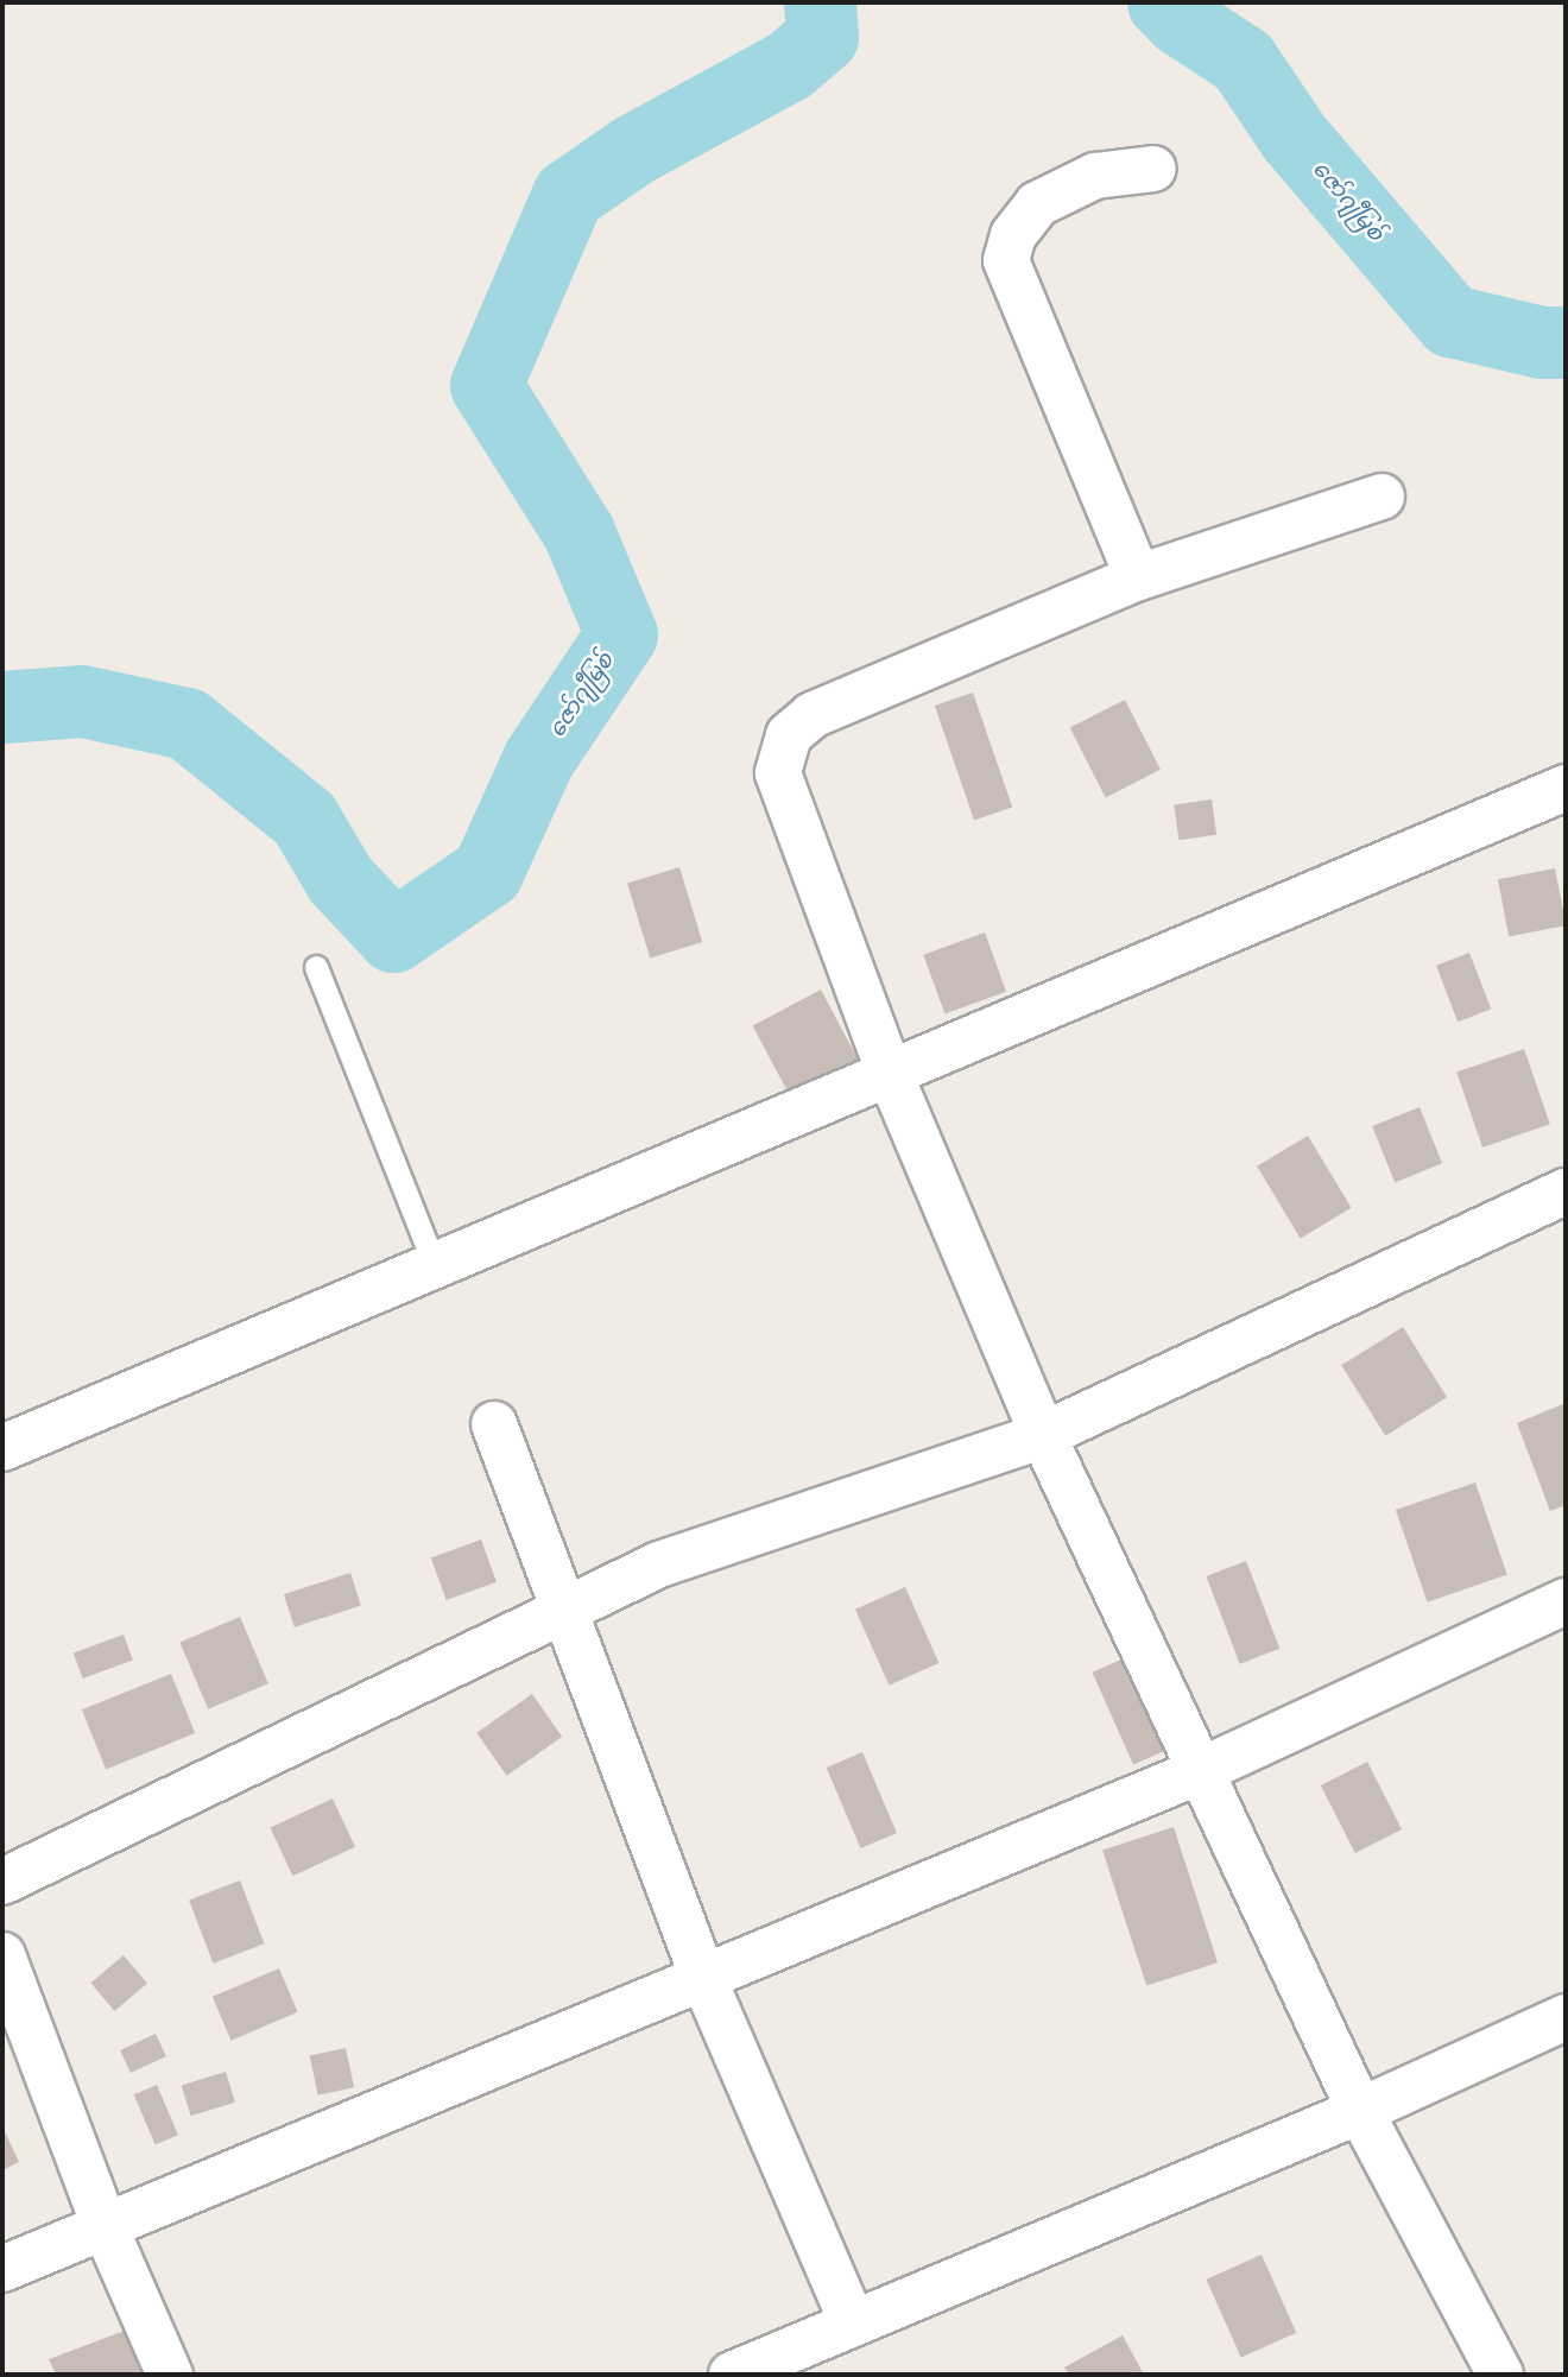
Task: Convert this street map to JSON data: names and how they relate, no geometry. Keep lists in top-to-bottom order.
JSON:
{
  "water": ["ဇော်ဂျီမြစ်"]
}
